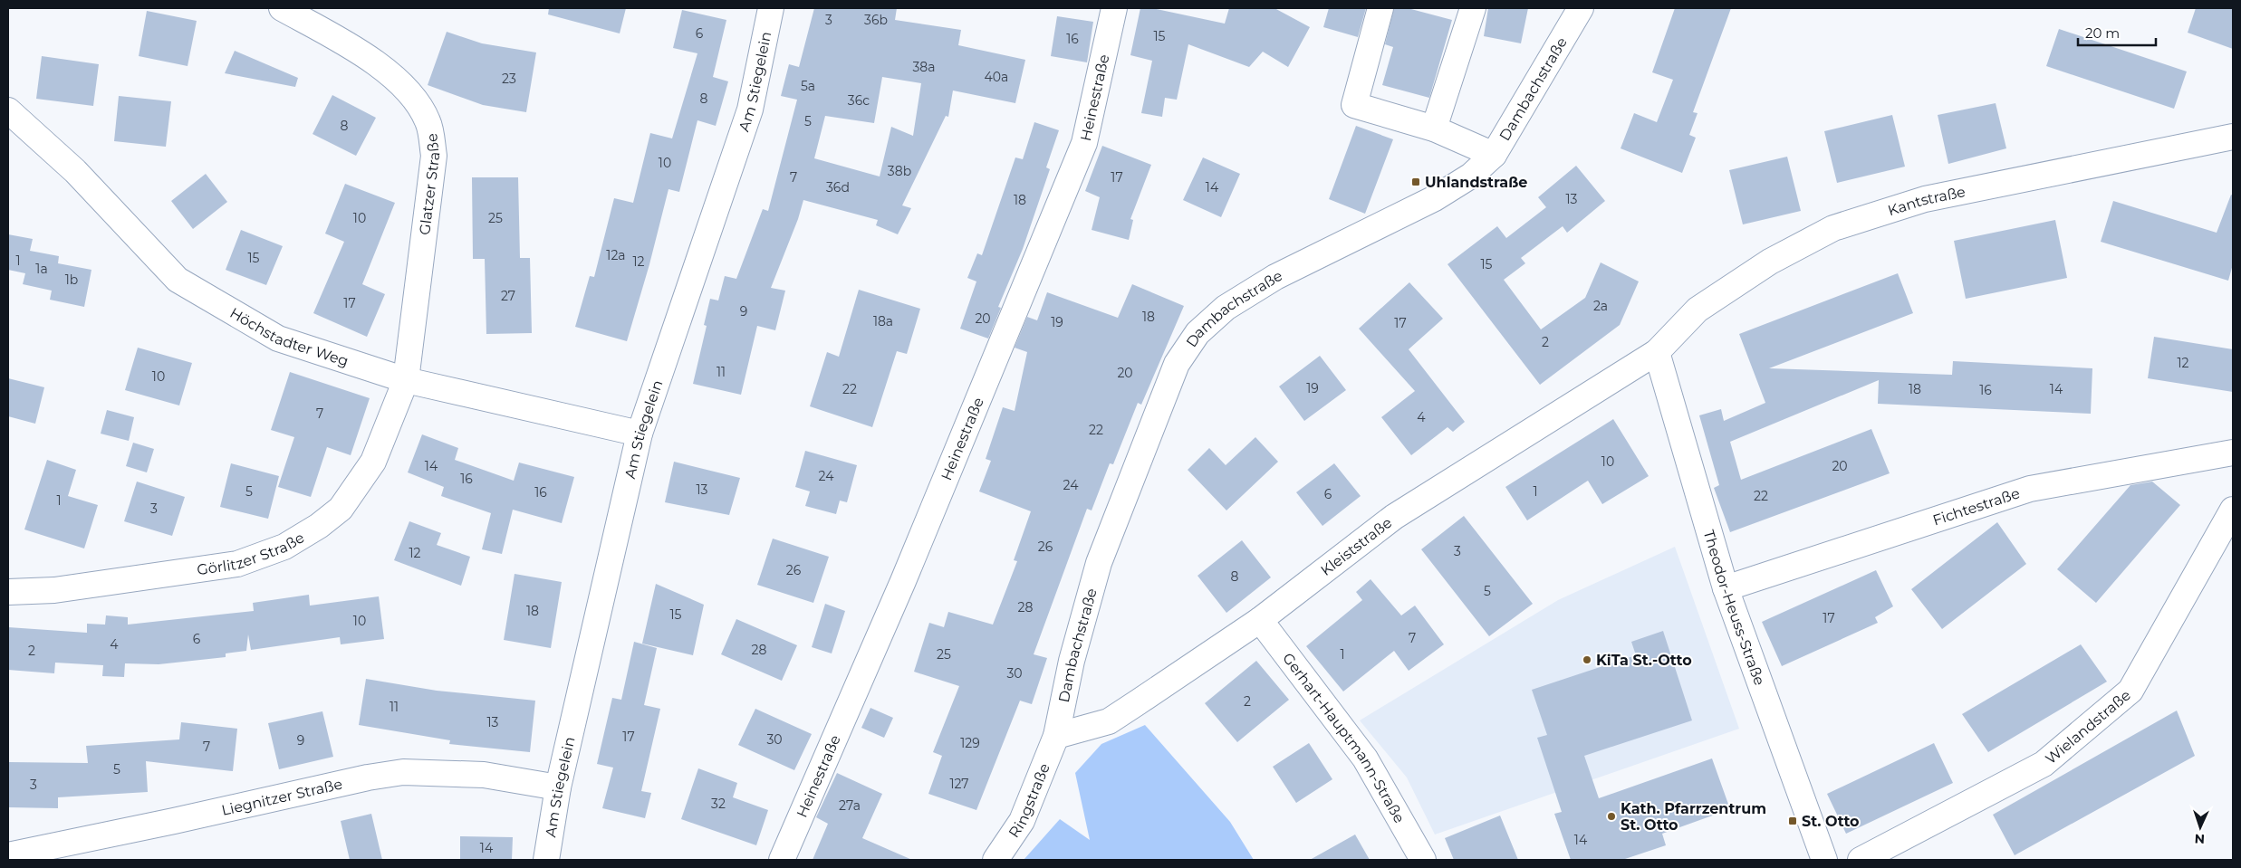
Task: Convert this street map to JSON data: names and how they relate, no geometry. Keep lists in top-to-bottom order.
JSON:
{
  "streets": {
    "street": [
      "Am Stiegelein",
      "Dambachstraße",
      "Heinestraße",
      "Glatzer Straße",
      "Kantstraße",
      "Höchstadter Weg",
      "Fichtestraße",
      "Kleiststraße",
      "Görlitzer Straße",
      "Theodor-Heuss-Straße",
      "Wielandstraße",
      "Gerhart-Hauptmann-Straße",
      "Liegnitzer Straße",
      "Ringstraße"
    ]
  },
  "crossings": [
    ["Am Stiegelein", "Höchstadter Weg"],
    ["Am Stiegelein", "Liegnitzer Straße"],
    ["Dambachstraße", "Kleiststraße"],
    ["Dambachstraße", "Ringstraße"],
    ["Glatzer Straße", "Höchstadter Weg"],
    ["Glatzer Straße", "Görlitzer Straße"],
    ["Kantstraße", "Kleiststraße"],
    ["Kantstraße", "Theodor-Heuss-Straße"],
    ["Höchstadter Weg", "Görlitzer Straße"],
    ["Fichtestraße", "Theodor-Heuss-Straße"],
    ["Kleiststraße", "Theodor-Heuss-Straße"],
    ["Kleiststraße", "Gerhart-Hauptmann-Straße"],
    ["Kleiststraße", "Ringstraße"]
  ],
  "places": {
    "transit": ["Uhlandstraße", "St. Otto"],
    "other": ["KiTa St.-Otto", "Kath. Pfarrzentrum St. Otto"]
  },
  "house_numbers": [
    "3",
    "36b",
    "6",
    "15",
    "16",
    "38a",
    "40a",
    "23",
    "5a",
    "8",
    "36c",
    "5",
    "8",
    "10",
    "38b",
    "7",
    "17",
    "36d",
    "14",
    "13",
    "18",
    "10",
    "25",
    "12a",
    "15",
    "1",
    "12",
    "15",
    "1a",
    "1b",
    "27",
    "17",
    "2a",
    "9",
    "18",
    "20",
    "18a",
    "19",
    "17",
    "2",
    "12",
    "11",
    "20",
    "10",
    "19",
    "22",
    "18",
    "14",
    "16",
    "7",
    "4",
    "22",
    "10",
    "14",
    "20",
    "24",
    "16",
    "24",
    "13",
    "5",
    "1",
    "16",
    "6",
    "22",
    "1",
    "3",
    "26",
    "3",
    "12",
    "26",
    "8",
    "5",
    "28",
    "18",
    "15",
    "17",
    "10",
    "7",
    "6",
    "4",
    "28",
    "2",
    "25",
    "1",
    "30",
    "2",
    "11",
    "13",
    "17",
    "30",
    "9",
    "129",
    "7",
    "5",
    "127",
    "3",
    "32",
    "27a",
    "14",
    "14"
  ],
  "scale_bar": "20 m",
  "north": "bottom"
}
